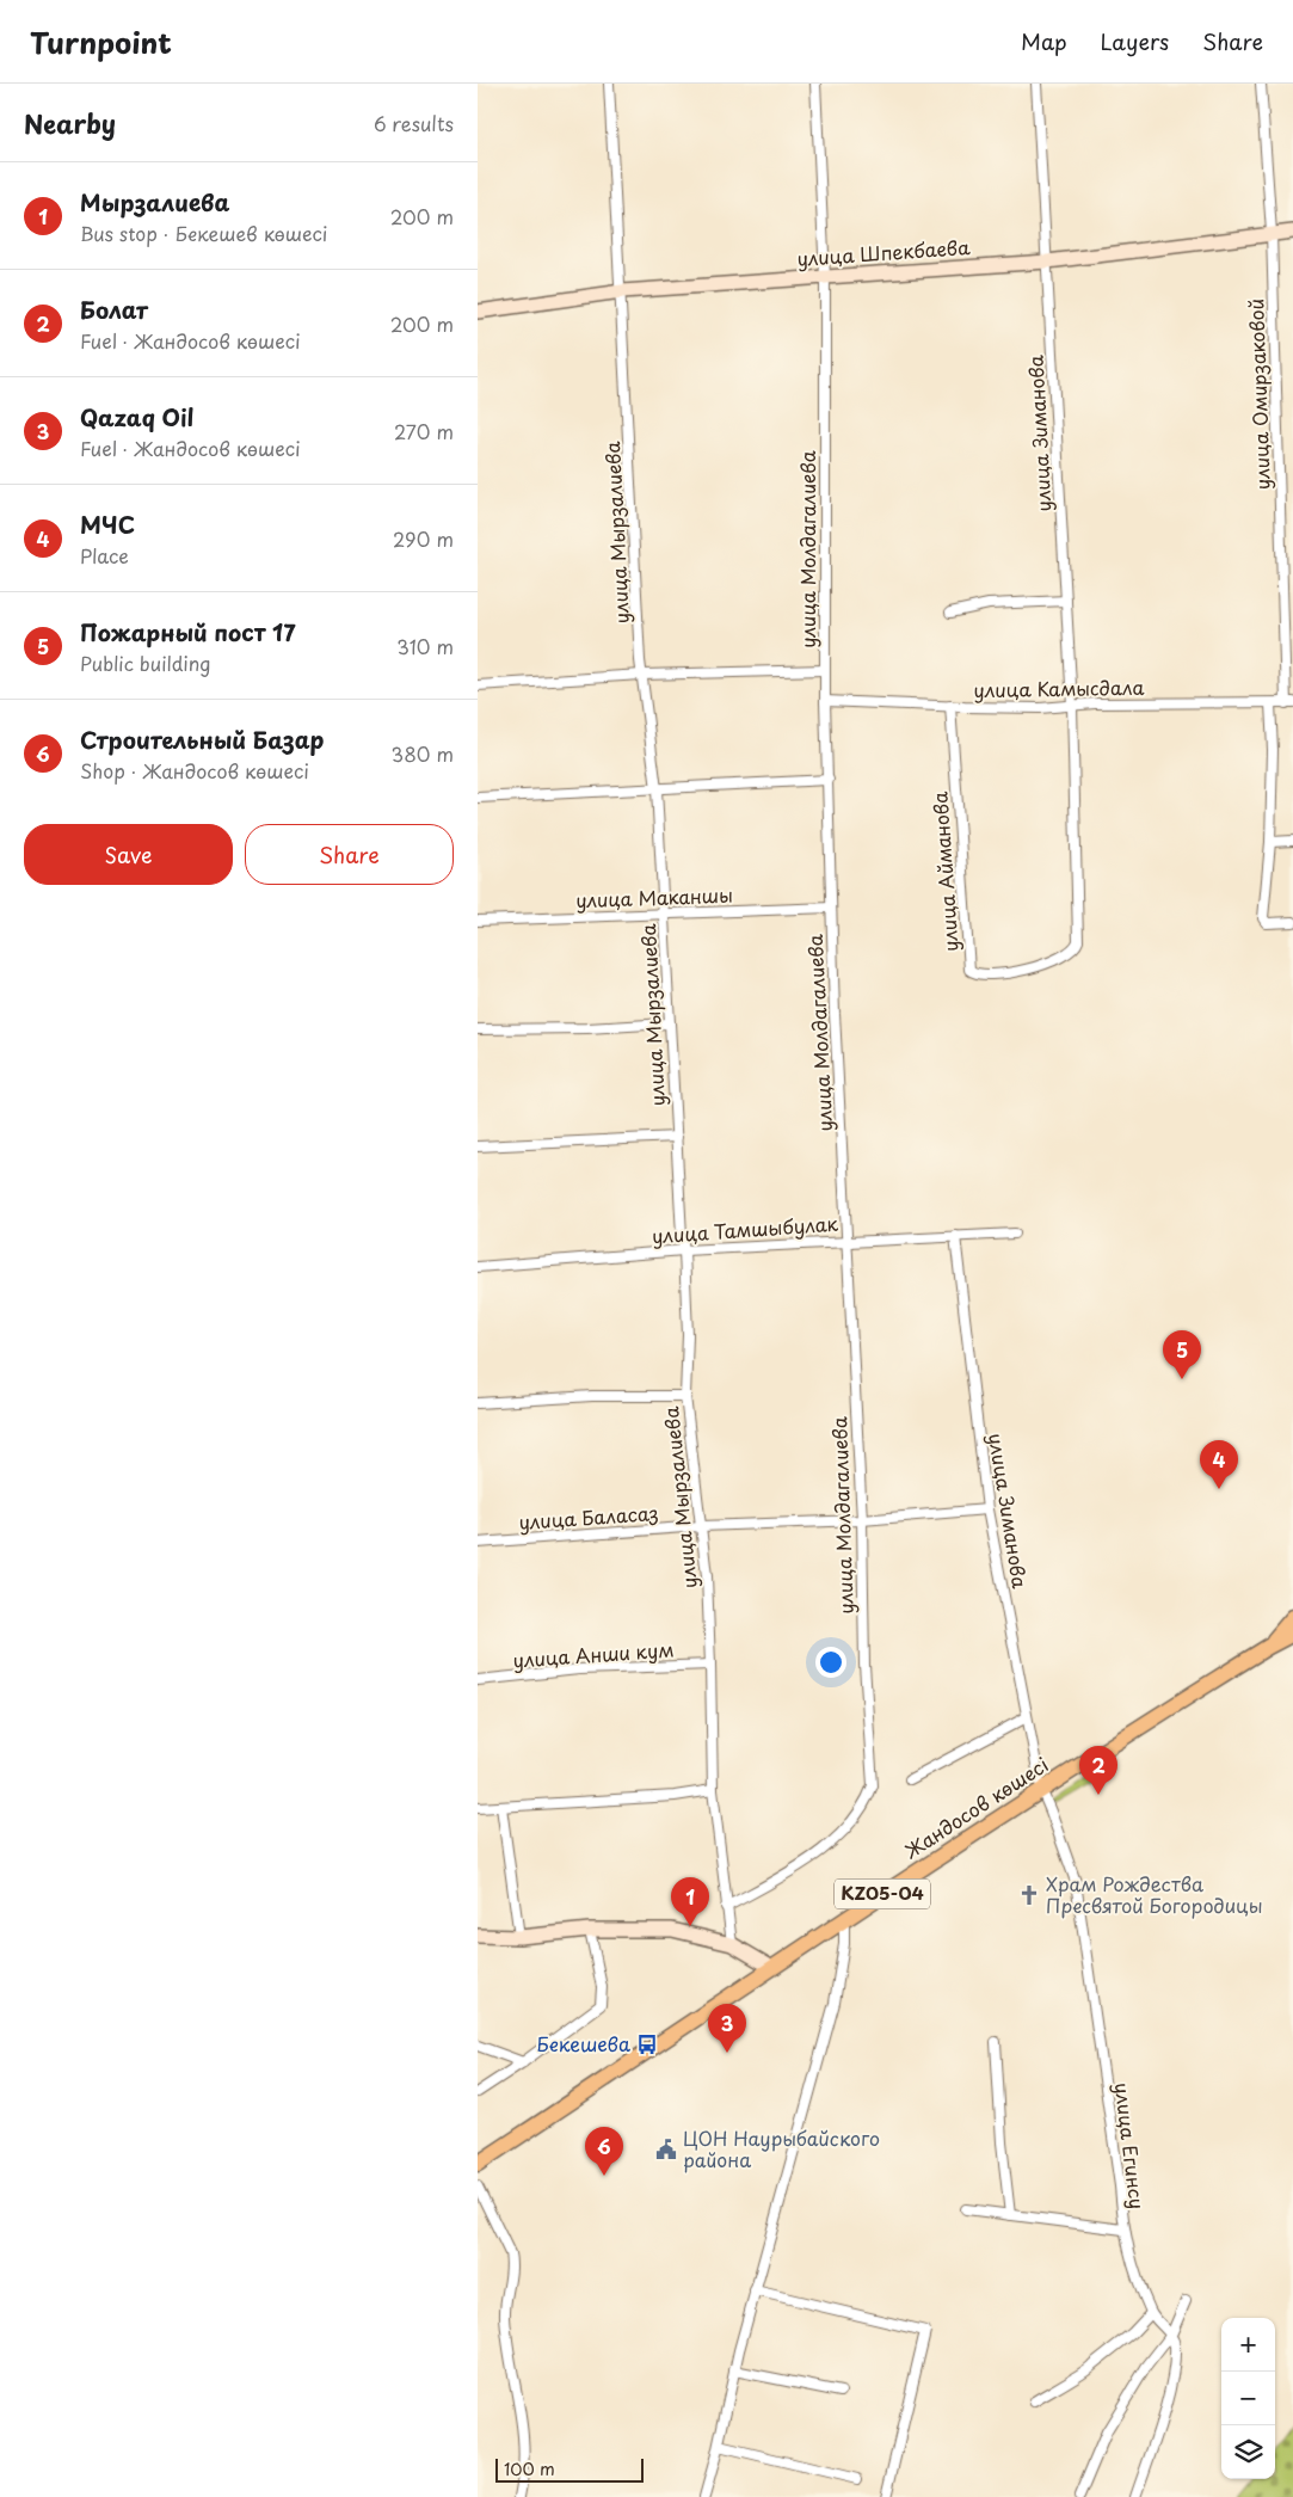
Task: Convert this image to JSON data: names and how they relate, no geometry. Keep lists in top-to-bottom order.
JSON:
{
  "streets": {
    "main road": ["Жандосов көшесі", "KZ05-04"],
    "street": [
      "улица Шпекбаева",
      "улица Омирзаковой",
      "улица Зиманова",
      "улица Мырзалиева",
      "улица Молдагалиева",
      "улица Камысдала",
      "улица Айманова",
      "улица Маканшы",
      "улица Тамшыбулак",
      "улица Баласаз",
      "улица Анши кум",
      "улица Егинсу"
    ]
  },
  "crossings": [
    ["улица Шпекбаева", "улица Омирзаковой"],
    ["улица Шпекбаева", "улица Зиманова"],
    ["улица Шпекбаева", "улица Мырзалиева"],
    ["улица Шпекбаева", "улица Молдагалиева"],
    ["улица Омирзаковой", "улица Камысдала"],
    ["улица Зиманова", "улица Камысдала"],
    ["улица Зиманова", "улица Айманова"],
    ["улица Зиманова", "улица Тамшыбулак"],
    ["улица Зиманова", "улица Баласаз"],
    ["улица Зиманова", "Жандосов көшесі"],
    ["улица Зиманова", "улица Егинсу"],
    ["улица Мырзалиева", "улица Молдагалиева"],
    ["улица Мырзалиева", "улица Маканшы"],
    ["улица Мырзалиева", "улица Тамшыбулак"],
    ["улица Мырзалиева", "улица Баласаз"],
    ["улица Мырзалиева", "улица Анши кум"],
    ["улица Молдагалиева", "улица Камысдала"],
    ["улица Молдагалиева", "улица Маканшы"],
    ["улица Молдагалиева", "улица Тамшыбулак"],
    ["улица Молдагалиева", "улица Баласаз"],
    ["улица Камысдала", "улица Айманова"],
    ["Жандосов көшесі", "улица Егинсу"]
  ],
  "places": {
    "church": ["Храм Рождества Пресвятой Богородицы"],
    "bus stop": ["Бекешева"],
    "public building": ["ЦОН Наурыбайского района"]
  },
  "scale_bar": "100 m",
  "page": {
    "header": "Turnpoint",
    "nav": ["Map", "Layers", "Share"],
    "heading": ["Nearby", "6 results"],
    "list": [
      {
        "mark": "1",
        "name": "Мырзалиева",
        "note": "Bus stop · Бекешев көшесі",
        "value": "200 m"
      },
      {
        "mark": "2",
        "name": "Болат",
        "note": "Fuel · Жандосов көшесі",
        "value": "200 m"
      },
      {
        "mark": "3",
        "name": "Qazaq Oil",
        "note": "Fuel · Жандосов көшесі",
        "value": "270 m"
      },
      {
        "mark": "4",
        "name": "МЧС",
        "note": "Place",
        "value": "290 m"
      },
      {
        "mark": "5",
        "name": "Пожарный пост 17",
        "note": "Public building",
        "value": "310 m"
      },
      {
        "mark": "6",
        "name": "Строительный Базар",
        "note": "Shop · Жандосов көшесі",
        "value": "380 m"
      }
    ],
    "buttons": ["Save", "Share"],
    "pins": [
      "5",
      "4",
      "2",
      "1",
      "3",
      "6"
    ],
    "map_buttons": ["+", "−"],
    "scale": "100 m"
  }
}
